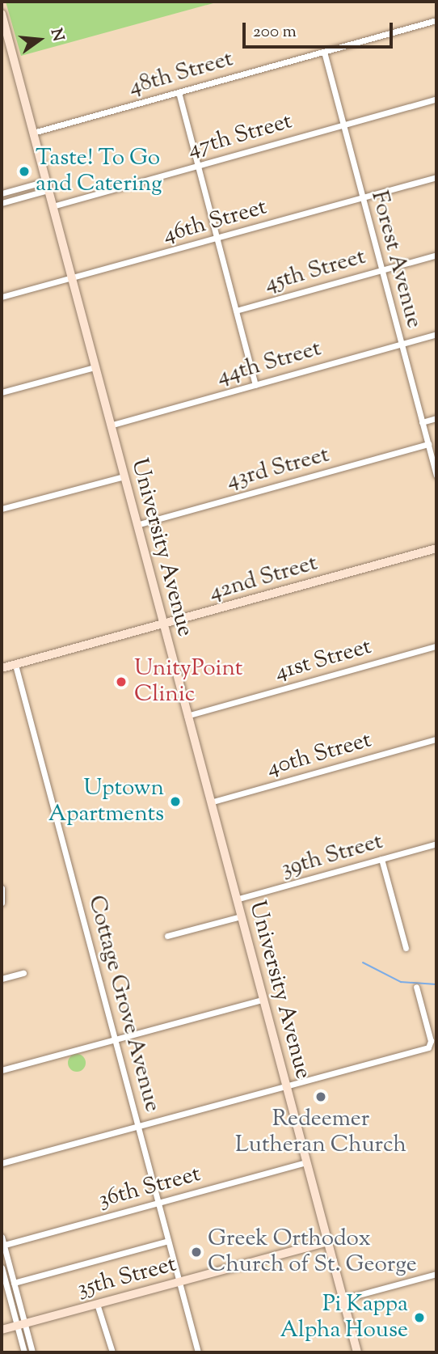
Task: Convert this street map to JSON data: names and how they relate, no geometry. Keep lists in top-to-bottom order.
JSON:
{
  "streets": {
    "main road": ["University Avenue", "42nd Street", "35th Street"],
    "street": [
      "48th Street",
      "47th Street",
      "46th Street",
      "Forest Avenue",
      "45th Street",
      "44th Street",
      "43rd Street",
      "41st Street",
      "40th Street",
      "39th Street",
      "Cottage Grove Avenue",
      "36th Street"
    ]
  },
  "crossings": [
    ["48th Street", "Forest Avenue"],
    ["48th Street", "University Avenue"],
    ["47th Street", "Forest Avenue"],
    ["47th Street", "University Avenue"],
    ["46th Street", "Forest Avenue"],
    ["46th Street", "University Avenue"],
    ["Forest Avenue", "45th Street"],
    ["Forest Avenue", "44th Street"],
    ["Forest Avenue", "43rd Street"],
    ["44th Street", "University Avenue"],
    ["43rd Street", "University Avenue"],
    ["University Avenue", "42nd Street"],
    ["University Avenue", "41st Street"],
    ["University Avenue", "40th Street"],
    ["University Avenue", "39th Street"],
    ["University Avenue", "36th Street"],
    ["University Avenue", "35th Street"],
    ["42nd Street", "Cottage Grove Avenue"],
    ["Cottage Grove Avenue", "36th Street"],
    ["Cottage Grove Avenue", "35th Street"]
  ],
  "places": [
    "Taste! To Go and Catering",
    "UnityPoint Clinic",
    "Uptown Apartments",
    "Redeemer Lutheran Church",
    "Greek Orthodox Church of St. George",
    "Pi Kappa Alpha House"
  ],
  "scale_bar": "200 m",
  "north": "right"
}
